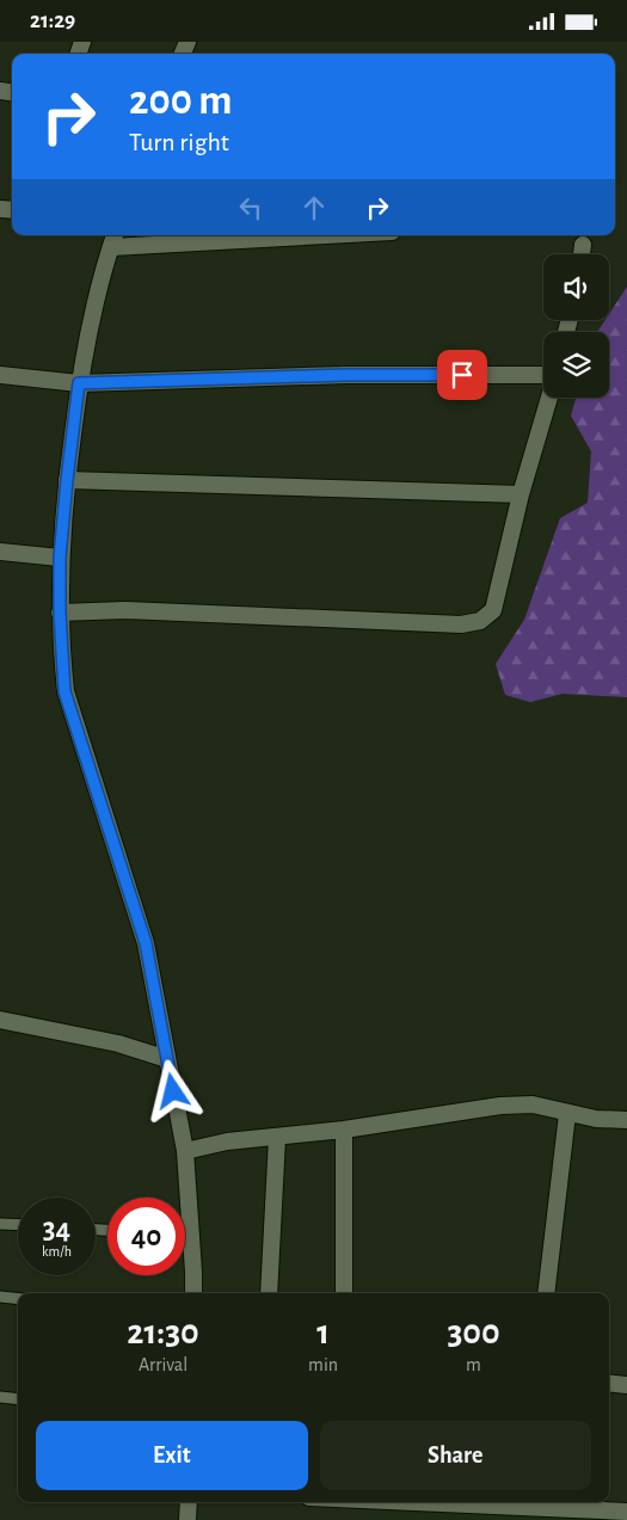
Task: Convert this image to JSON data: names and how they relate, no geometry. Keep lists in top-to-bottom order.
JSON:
{
  "page": {
    "status": "21:29",
    "turn": ["200 m", "Turn right"],
    "speed": "34 km/h",
    "limit": "40",
    "eta": [
      "21:30",
      "Arrival",
      "1",
      "min",
      "300",
      "m"
    ],
    "buttons": ["Exit", "Share"]
  }
}
